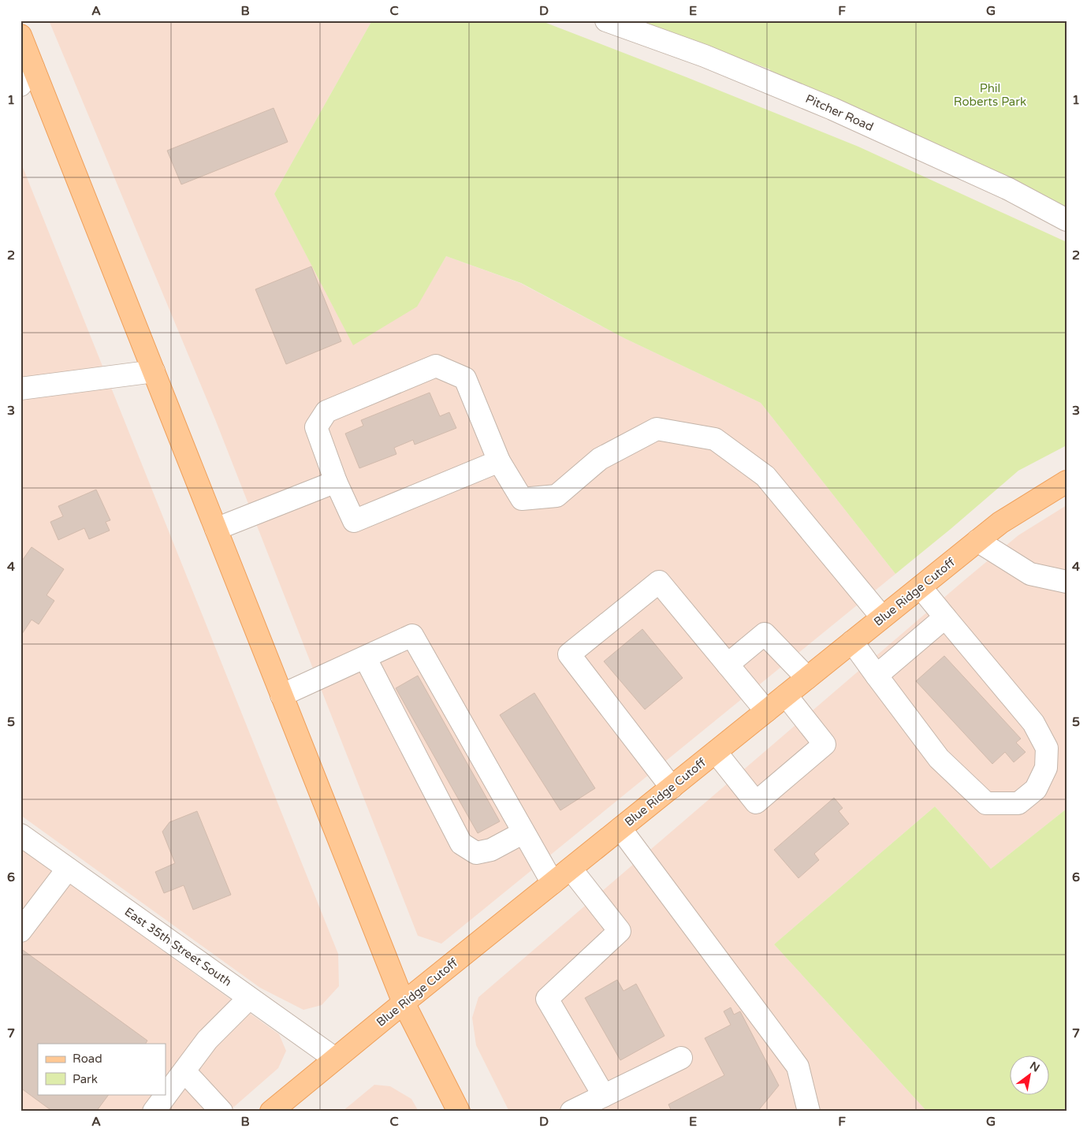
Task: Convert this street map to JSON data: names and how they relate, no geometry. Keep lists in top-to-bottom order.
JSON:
{
  "streets": {
    "main road": ["Blue Ridge Cutoff"],
    "street": ["Pitcher Road", "East 35th Street South"]
  },
  "crossings": [
    ["Blue Ridge Cutoff", "East 35th Street South"]
  ],
  "parks": ["Phil Roberts Park"],
  "legend": ["Road", "Park"],
  "north": "top right",
  "grid": {
    "columns": [
      "A",
      "B",
      "C",
      "D",
      "E",
      "F",
      "G"
    ],
    "rows": [
      "1",
      "2",
      "3",
      "4",
      "5",
      "6",
      "7"
    ]
  }
}
